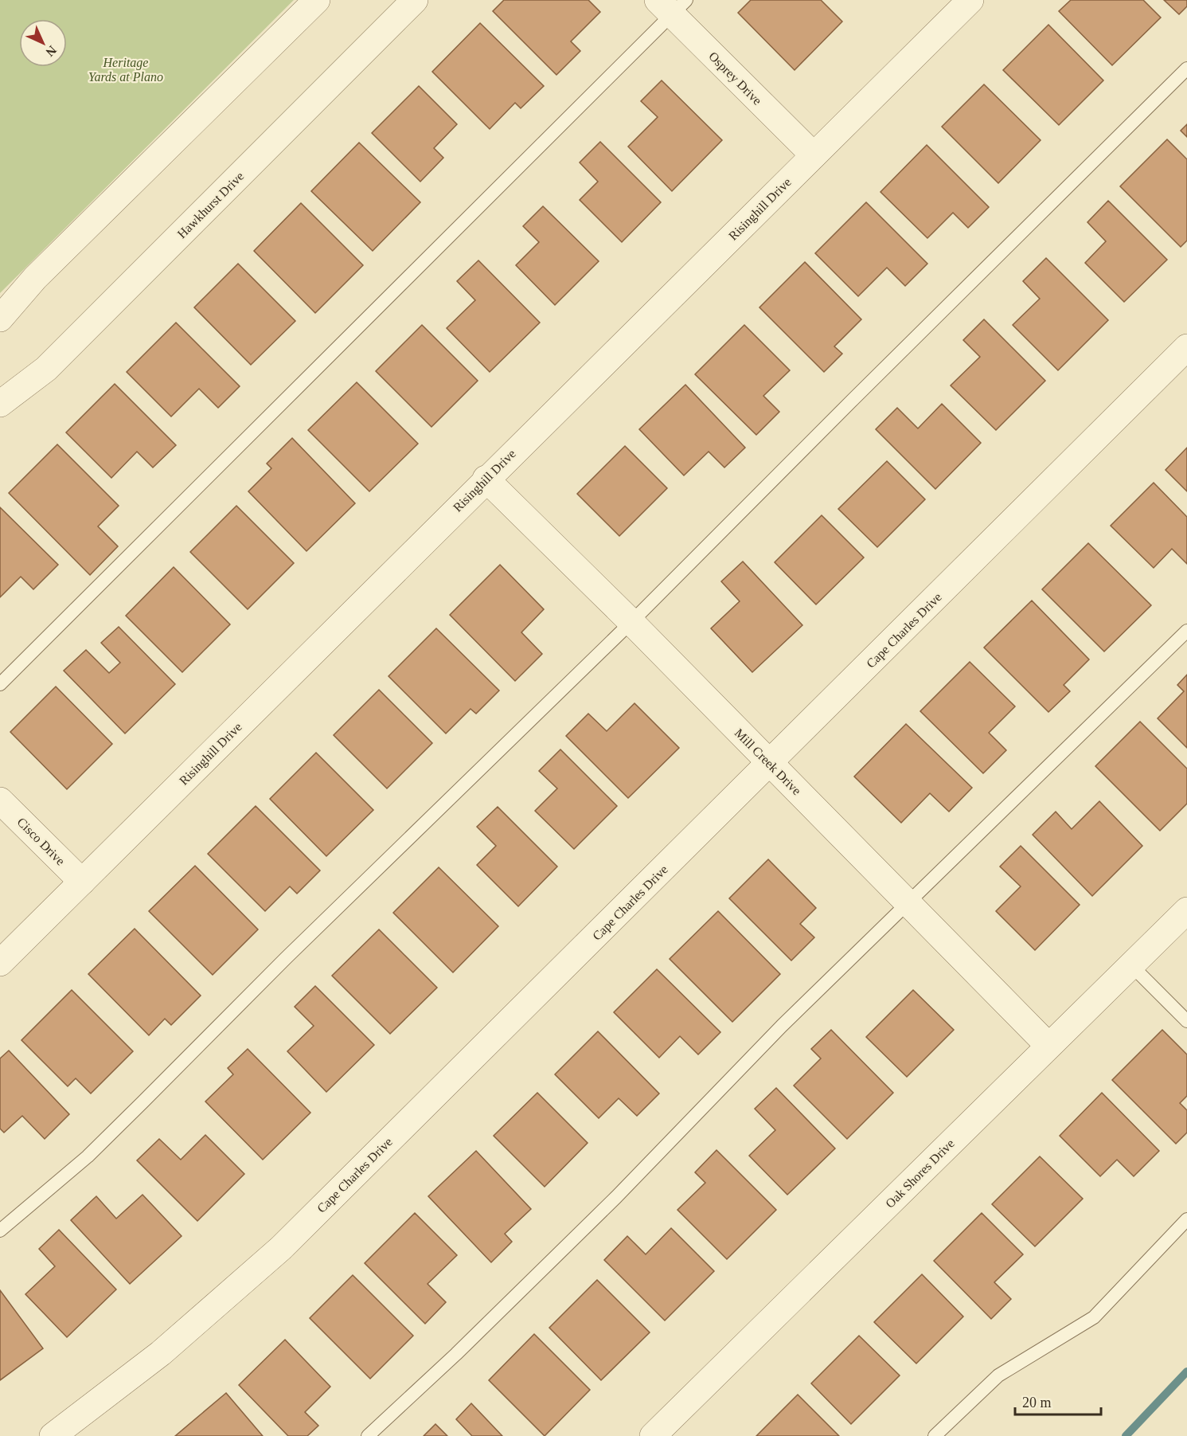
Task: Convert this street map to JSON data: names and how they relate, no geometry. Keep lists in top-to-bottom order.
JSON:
{
  "streets": {
    "street": [
      "Osprey Drive",
      "Hawkhurst Drive",
      "Risinghill Drive",
      "Cape Charles Drive",
      "Mill Creek Drive",
      "Cisco Drive",
      "Oak Shores Drive"
    ]
  },
  "crossings": [
    ["Osprey Drive", "Risinghill Drive"],
    ["Risinghill Drive", "Mill Creek Drive"],
    ["Risinghill Drive", "Cisco Drive"],
    ["Cape Charles Drive", "Mill Creek Drive"],
    ["Mill Creek Drive", "Oak Shores Drive"]
  ],
  "parks": ["Heritage Yards at Plano"],
  "scale_bar": "20 m",
  "north": "bottom right"
}
